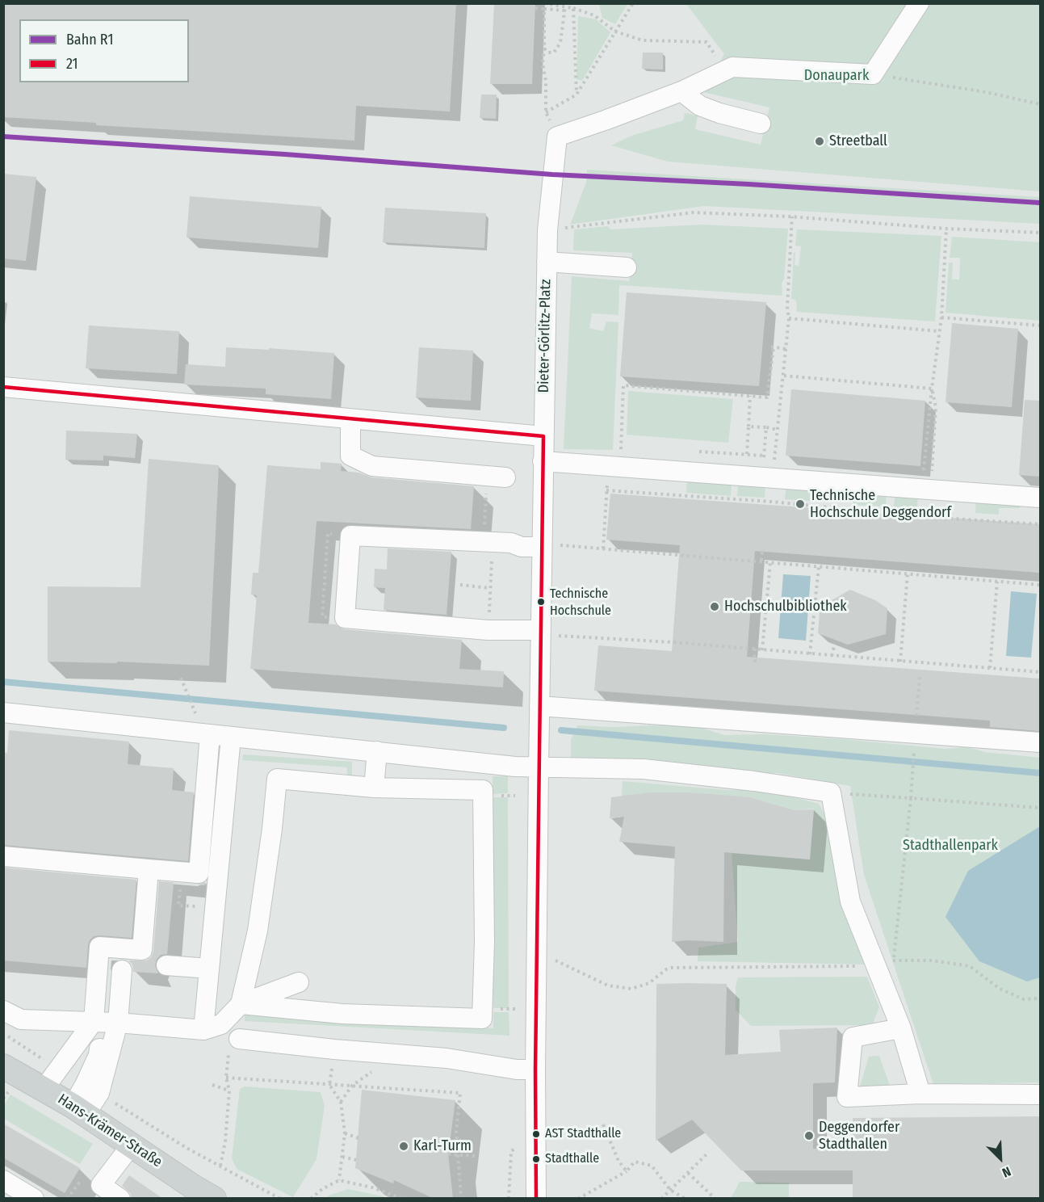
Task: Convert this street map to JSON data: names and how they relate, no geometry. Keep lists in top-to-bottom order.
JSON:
{
  "streets": {
    "main road": ["Hans-Krämer-Straße"],
    "street": ["Dieter-Görlitz-Platz"]
  },
  "parks": ["Donaupark", "Stadthallenpark"],
  "places": [
    "Streetball",
    "Technische Hochschule Deggendorf",
    "Technische Hochschule",
    "Hochschulbibliothek",
    "AST Stadthalle",
    "Deggendorfer Stadthallen",
    "Karl-Turm",
    "Stadthalle"
  ],
  "lines": ["rail line R1", "transit line 21"],
  "legend": ["Bahn R1", "21"],
  "north": "bottom right"
}
